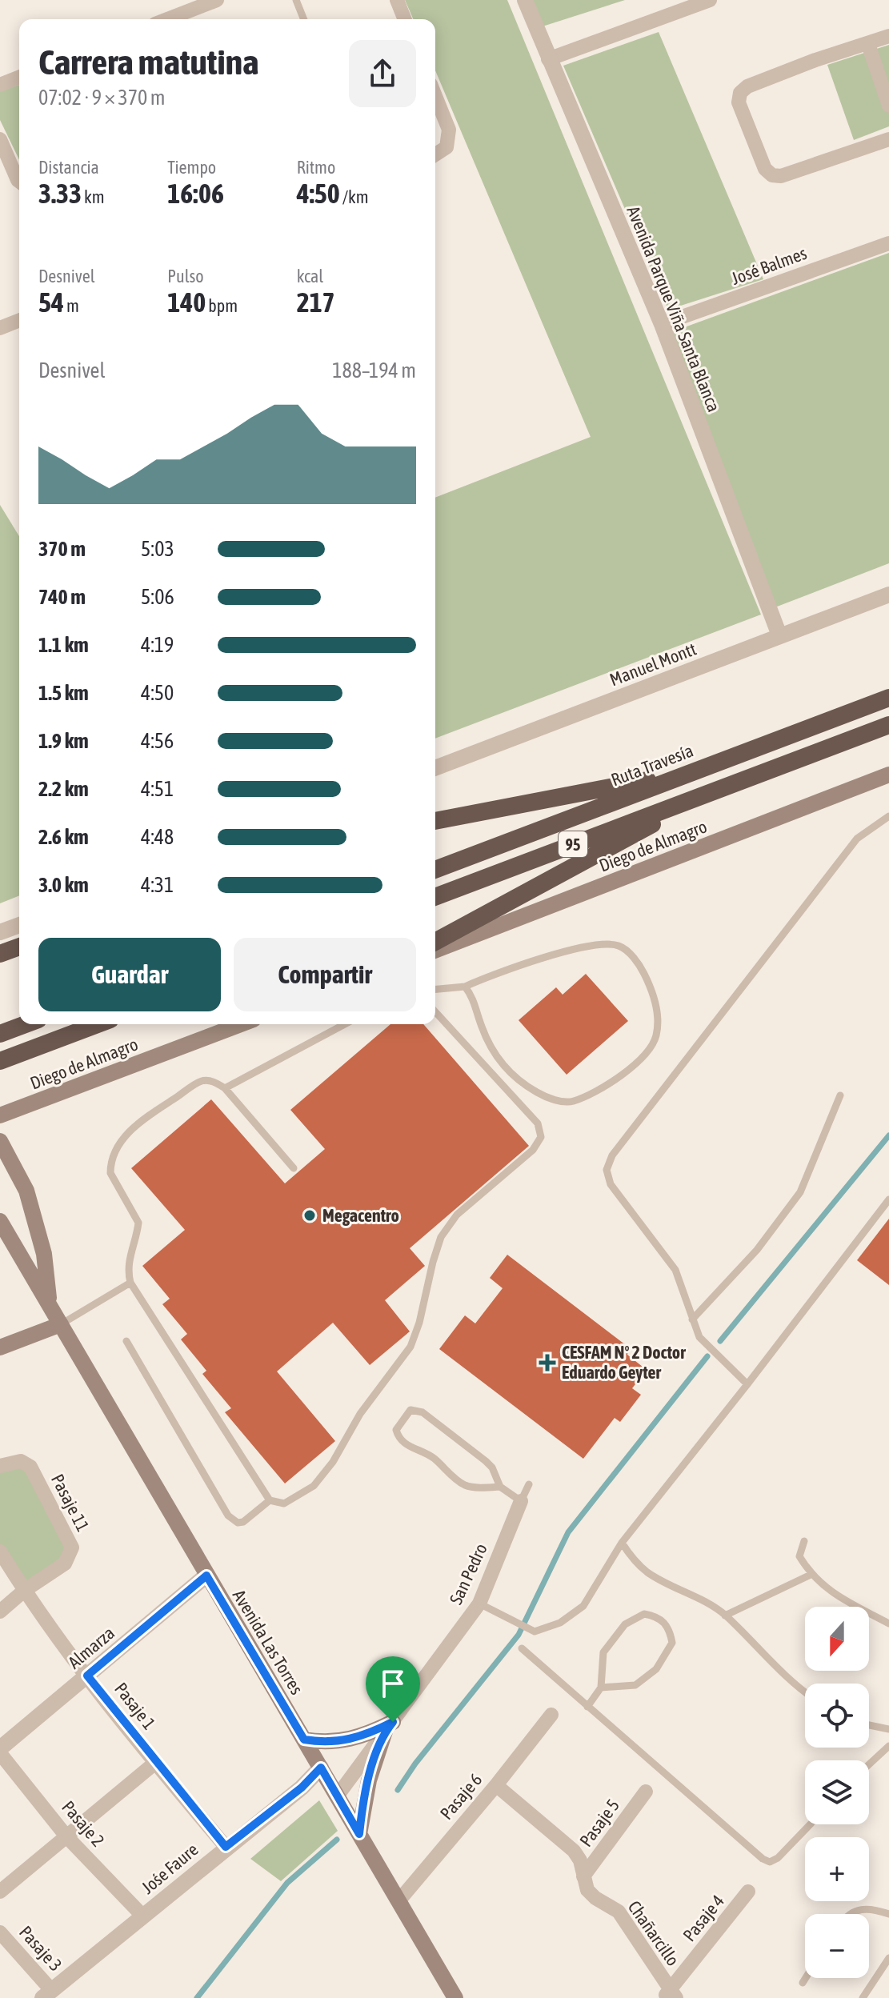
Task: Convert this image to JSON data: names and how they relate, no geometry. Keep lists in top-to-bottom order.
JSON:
{
  "streets": {
    "highway": ["Ruta Travesía", "95"],
    "main road": ["Diego de Almagro", "Avenida Las Torres"],
    "street": [
      "José Balmes",
      "Avenida Parque Viña Santa Blanca",
      "Manuel Montt",
      "Pasaje 11",
      "San Pedro",
      "Almarza",
      "Pasaje 1",
      "Pasaje 6",
      "Pasaje 5",
      "Pasaje 2",
      "Jośe Faure",
      "Pasaje 4",
      "Chañarcillo",
      "Pasaje 3"
    ]
  },
  "crossings": [
    ["José Balmes", "Avenida Parque Viña Santa Blanca"],
    ["Avenida Parque Viña Santa Blanca", "Manuel Montt"],
    ["Pasaje 11", "Pasaje 1"],
    ["San Pedro", "Avenida Las Torres"],
    ["Avenida Las Torres", "Almarza"],
    ["Avenida Las Torres", "Pasaje 6"],
    ["Avenida Las Torres", "Jośe Faure"],
    ["Almarza", "Pasaje 1"],
    ["Pasaje 1", "Jośe Faure"],
    ["Pasaje 6", "Chañarcillo"],
    ["Pasaje 5", "Chañarcillo"],
    ["Pasaje 2", "Jośe Faure"],
    ["Jośe Faure", "Pasaje 3"],
    ["Pasaje 4", "Chañarcillo"]
  ],
  "places": {
    "other": ["Megacentro"],
    "health": ["CESFAM N° 2 Doctor Eduardo Geyter"]
  },
  "north": "bottom",
  "page": {
    "heading": ["Carrera matutina", "07:02 · 9 × 370 m"],
    "stats": [
      ["Distancia", "3.33 km"],
      ["Tiempo", "16:06"],
      ["Ritmo", "4:50 /km"],
      ["Desnivel", "54 m"],
      ["Pulso", "140 bpm"],
      ["kcal", "217"]
    ],
    "chart": ["Desnivel", "188–194 m"],
    "list": [
      {
        "name": "370 m",
        "note": "5:03"
      },
      {
        "name": "740 m",
        "note": "5:06"
      },
      {
        "name": "1.1 km",
        "note": "4:19"
      },
      {
        "name": "1.5 km",
        "note": "4:50"
      },
      {
        "name": "1.9 km",
        "note": "4:56"
      },
      {
        "name": "2.2 km",
        "note": "4:51"
      },
      {
        "name": "2.6 km",
        "note": "4:48"
      },
      {
        "name": "3.0 km",
        "note": "4:31"
      }
    ],
    "buttons": ["Guardar", "Compartir"],
    "map_buttons": ["+", "−"]
  }
}
